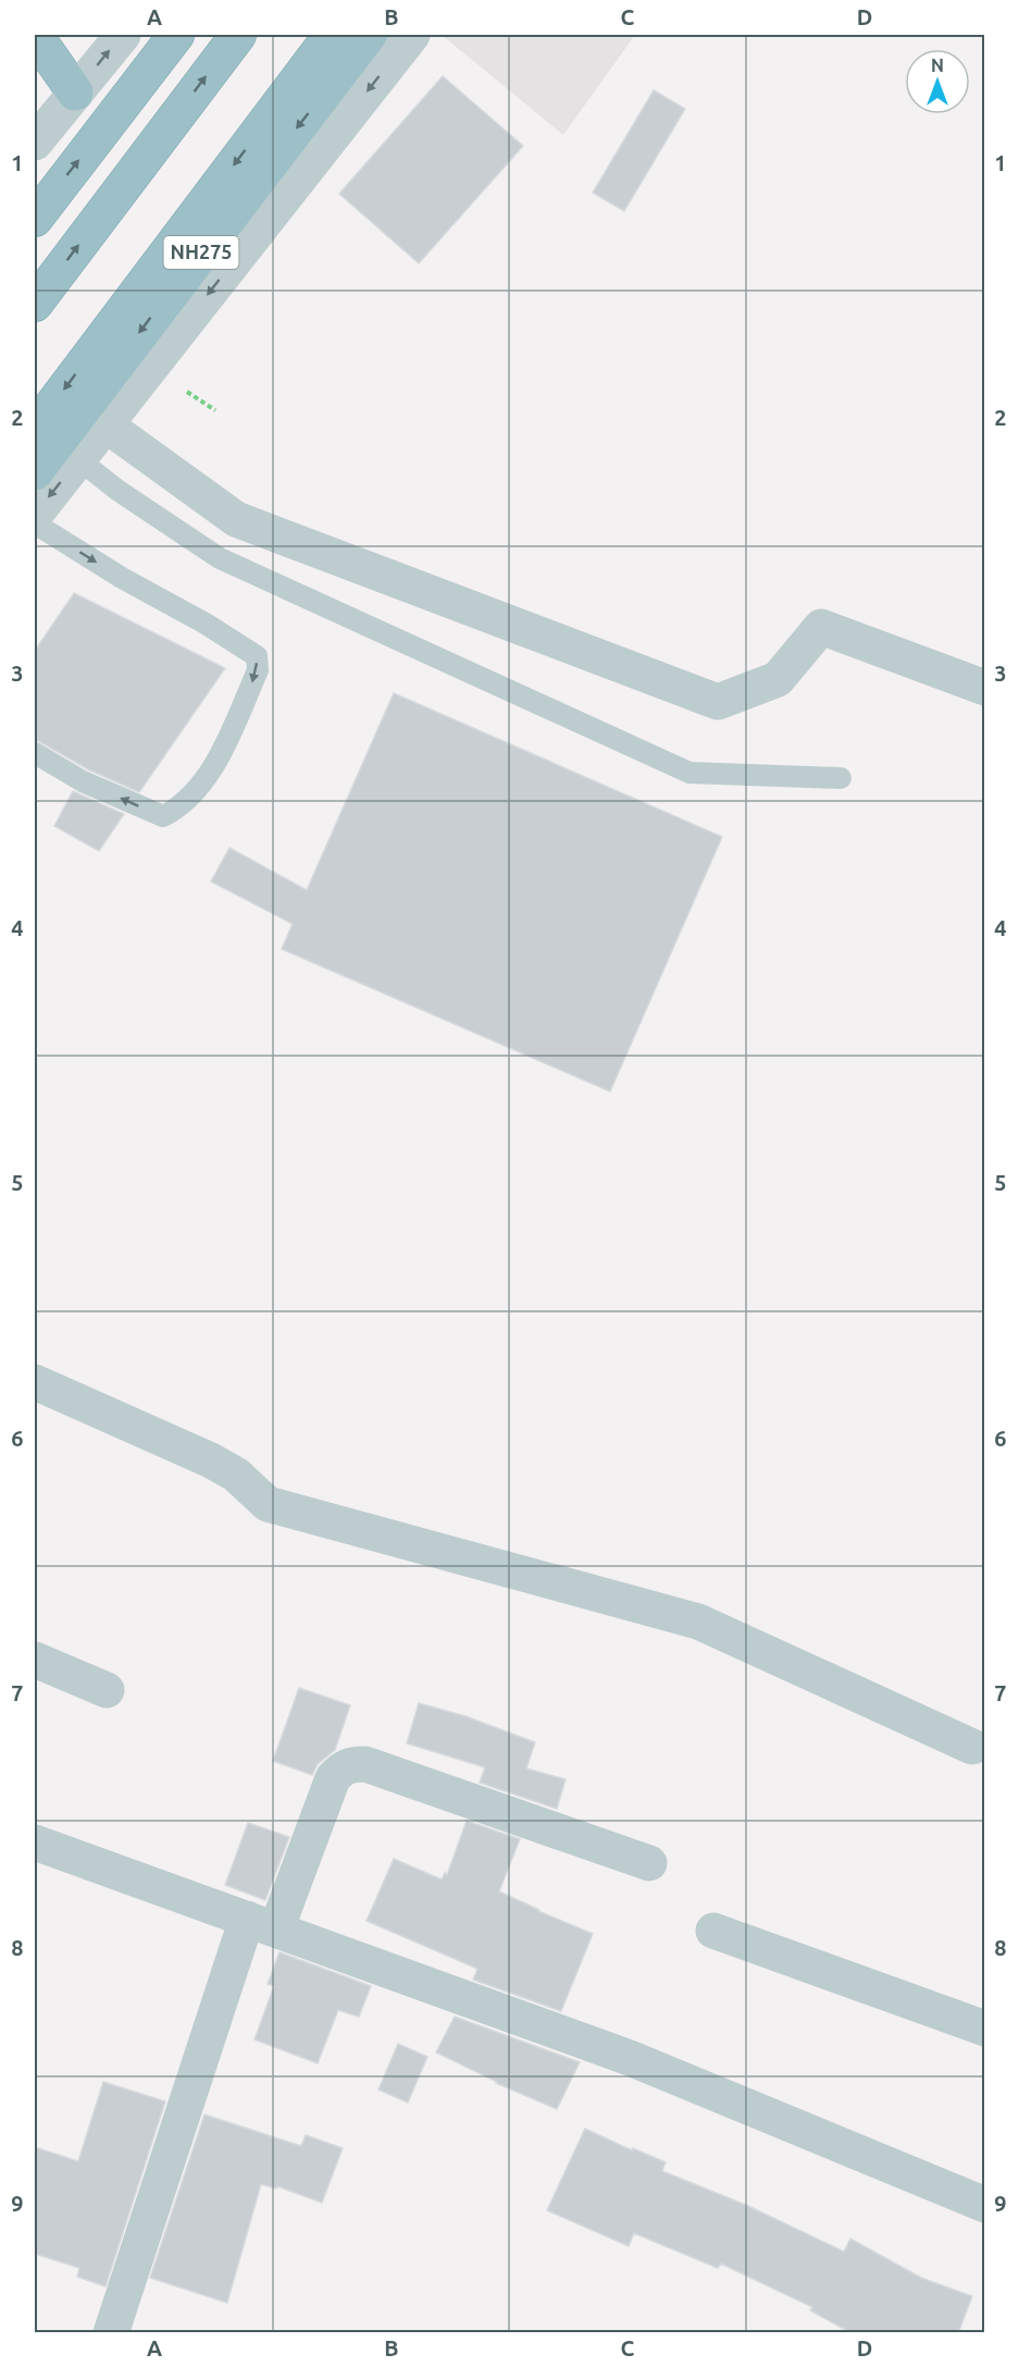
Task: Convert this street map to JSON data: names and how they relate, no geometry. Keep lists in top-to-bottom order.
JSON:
{
  "streets": {
    "highway": ["NH275"]
  },
  "north": "top",
  "grid": {
    "columns": [
      "A",
      "B",
      "C",
      "D"
    ],
    "rows": [
      "1",
      "2",
      "3",
      "4",
      "5",
      "6",
      "7",
      "8",
      "9"
    ]
  }
}
